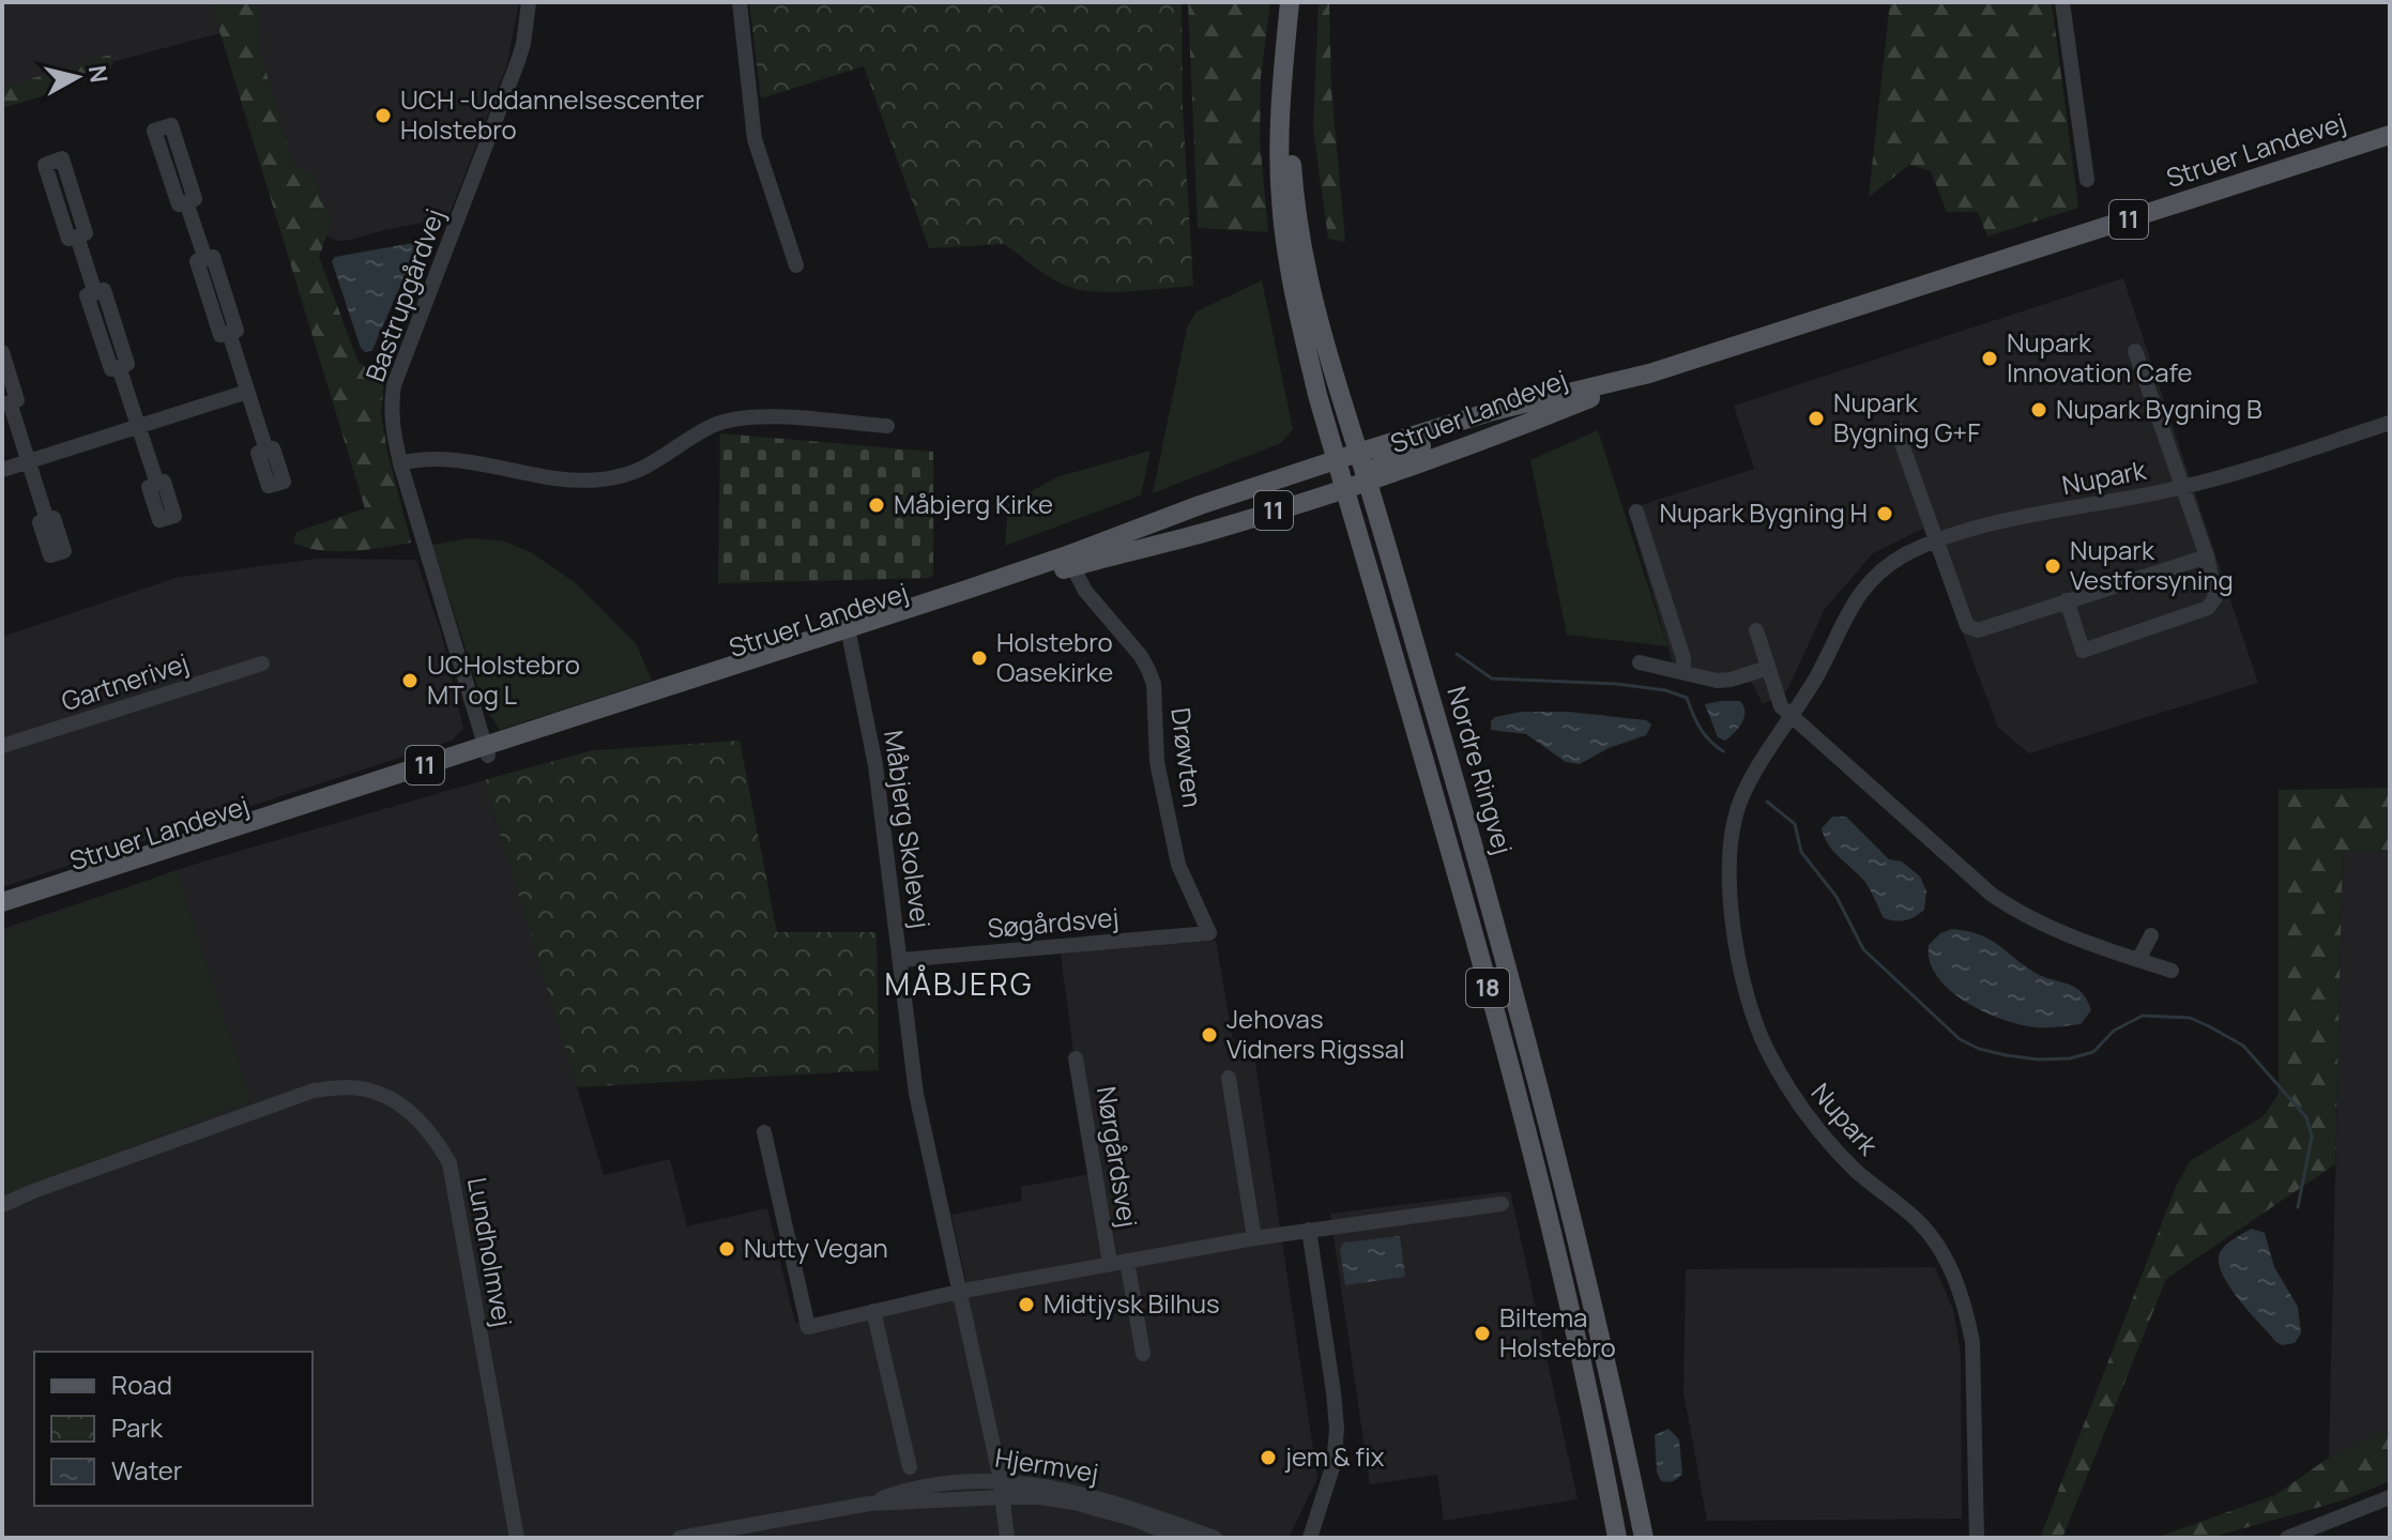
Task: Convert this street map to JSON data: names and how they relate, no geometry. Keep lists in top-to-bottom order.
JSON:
{
  "streets": {
    "main road": [
      "Struer Landevej",
      "11",
      "Nordre Ringvej",
      "18"
    ],
    "street": [
      "Bastrupgårdvej",
      "Nupark",
      "Gartnerivej",
      "Drøwten",
      "Måbjerg Skolevej",
      "Søgårdsvej",
      "Nørgårdsvej",
      "Lundholmvej",
      "Hjermvej"
    ]
  },
  "crossings": [
    ["Struer Landevej", "Bastrupgårdvej"],
    ["Struer Landevej", "Drøwten"],
    ["Struer Landevej", "Nordre Ringvej"],
    ["Struer Landevej", "Måbjerg Skolevej"],
    ["Drøwten", "Søgårdsvej"],
    ["Måbjerg Skolevej", "Søgårdsvej"],
    ["Måbjerg Skolevej", "Nørgårdsvej"],
    ["Måbjerg Skolevej", "Hjermvej"]
  ],
  "districts": ["MÅBJERG"],
  "places": [
    "UCH -Uddannelsescenter Holstebro",
    "Nupark Innovation Cafe",
    "Nupark Bygning B",
    "Nupark Bygning G+F",
    "Måbjerg Kirke",
    "Nupark Bygning H",
    "Nupark Vestforsyning",
    "Holstebro Oasekirke",
    "UCHolstebro MT og L",
    "Jehovas Vidners Rigssal",
    "Nutty Vegan",
    "Midtjysk Bilhus",
    "Biltema Holstebro",
    "jem & fix"
  ],
  "legend": ["Road", "Park", "Water"],
  "north": "right"
}
